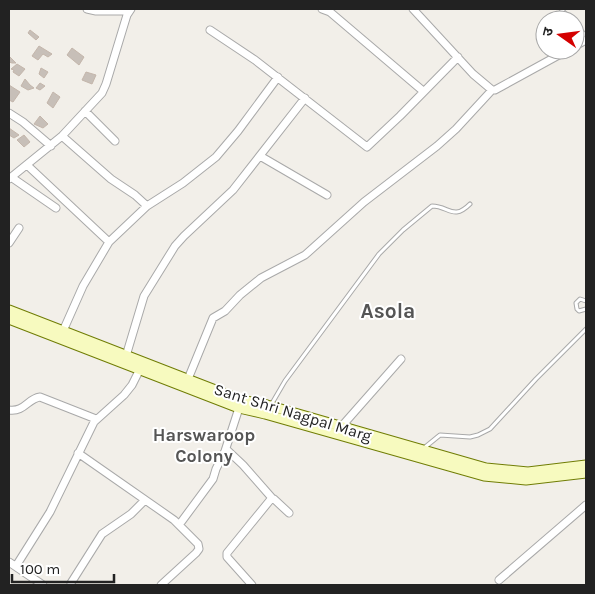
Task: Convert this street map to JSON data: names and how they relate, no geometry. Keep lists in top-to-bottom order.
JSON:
{
  "streets": {
    "main road": ["Sant Shri Nagpal Marg"]
  },
  "districts": ["Asola", "Harswaroop Colony"],
  "scale_bar": "100 m",
  "north": "left"
}
